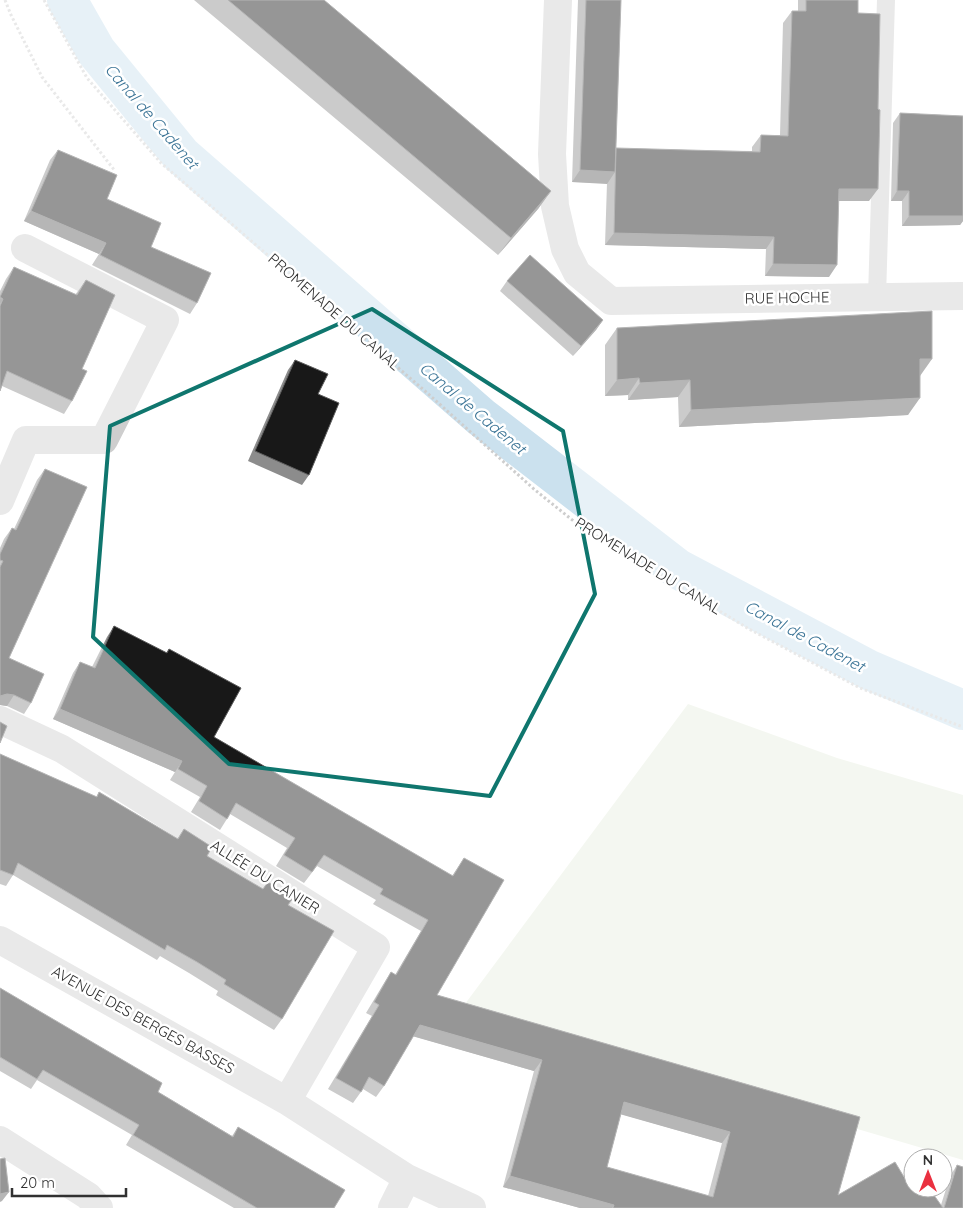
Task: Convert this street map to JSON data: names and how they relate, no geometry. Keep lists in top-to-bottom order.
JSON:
{
  "streets": {
    "street": ["RUE HOCHE", "ALLÉE DU CANIER", "AVENUE DES BERGES BASSES"],
    "path": ["PROMENADE DU CANAL"]
  },
  "crossings": [
    ["ALLÉE DU CANIER", "AVENUE DES BERGES BASSES"]
  ],
  "water": ["Canal de Cadenet"],
  "scale_bar": "20 m",
  "north": "top"
}
